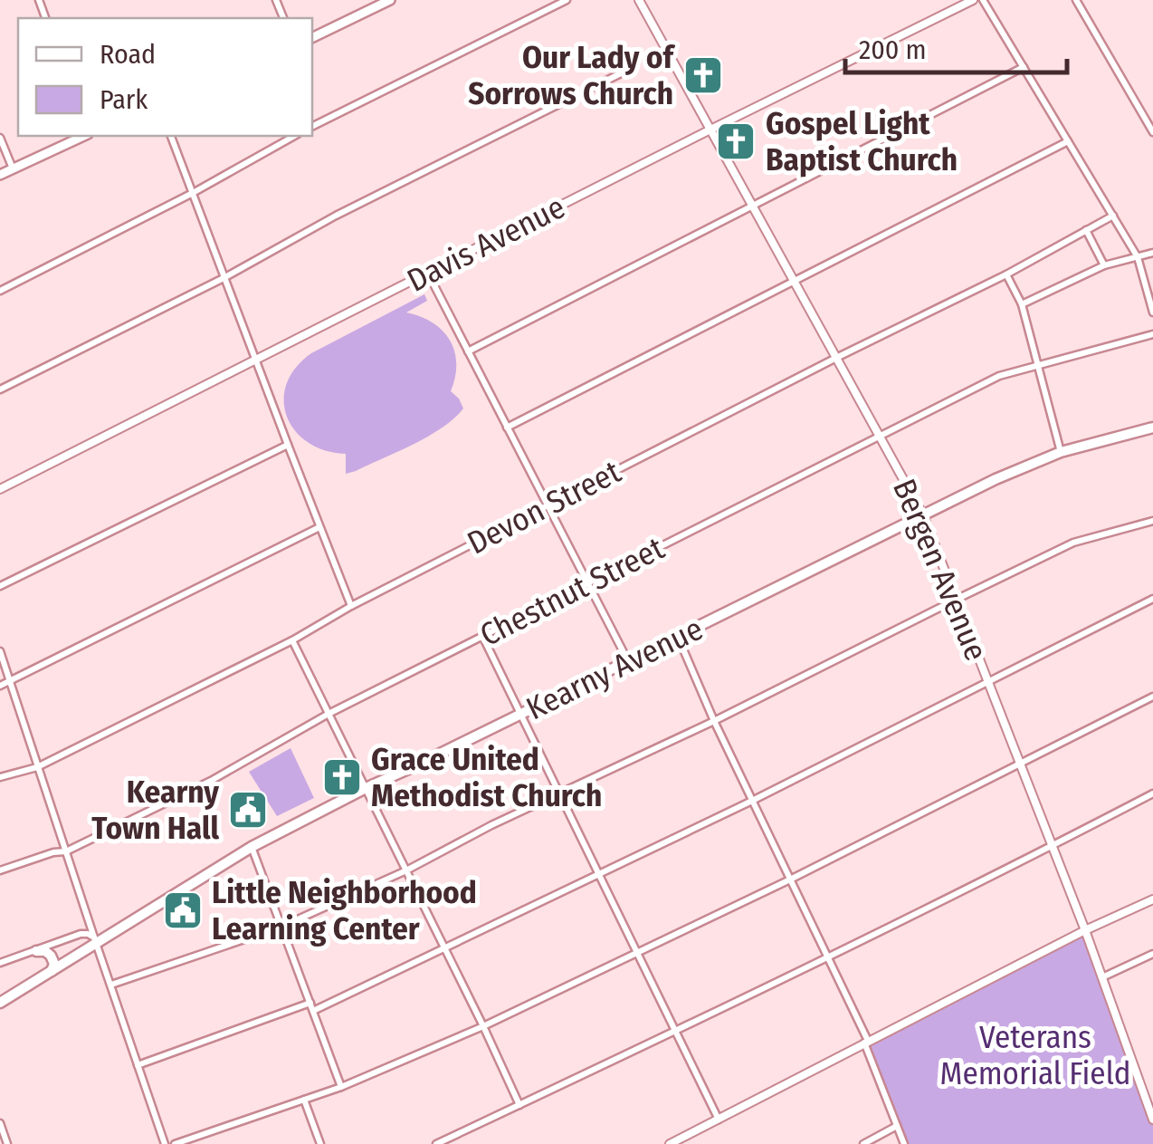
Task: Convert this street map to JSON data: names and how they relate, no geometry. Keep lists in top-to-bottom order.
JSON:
{
  "streets": {
    "main road": ["Kearny Avenue"],
    "street": [
      "Davis Avenue",
      "Devon Street",
      "Bergen Avenue",
      "Chestnut Street"
    ]
  },
  "crossings": [
    ["Davis Avenue", "Bergen Avenue"],
    ["Devon Street", "Bergen Avenue"],
    ["Bergen Avenue", "Chestnut Street"],
    ["Bergen Avenue", "Kearny Avenue"]
  ],
  "parks": ["Veterans Memorial Field"],
  "places": {
    "church": ["Our Lady of Sorrows Church", "Gospel Light Baptist Church", "Grace United Methodist Church"],
    "public building": ["Kearny Town Hall", "Little Neighborhood Learning Center"]
  },
  "legend": ["Road", "Park"],
  "scale_bar": "200 m"
}
